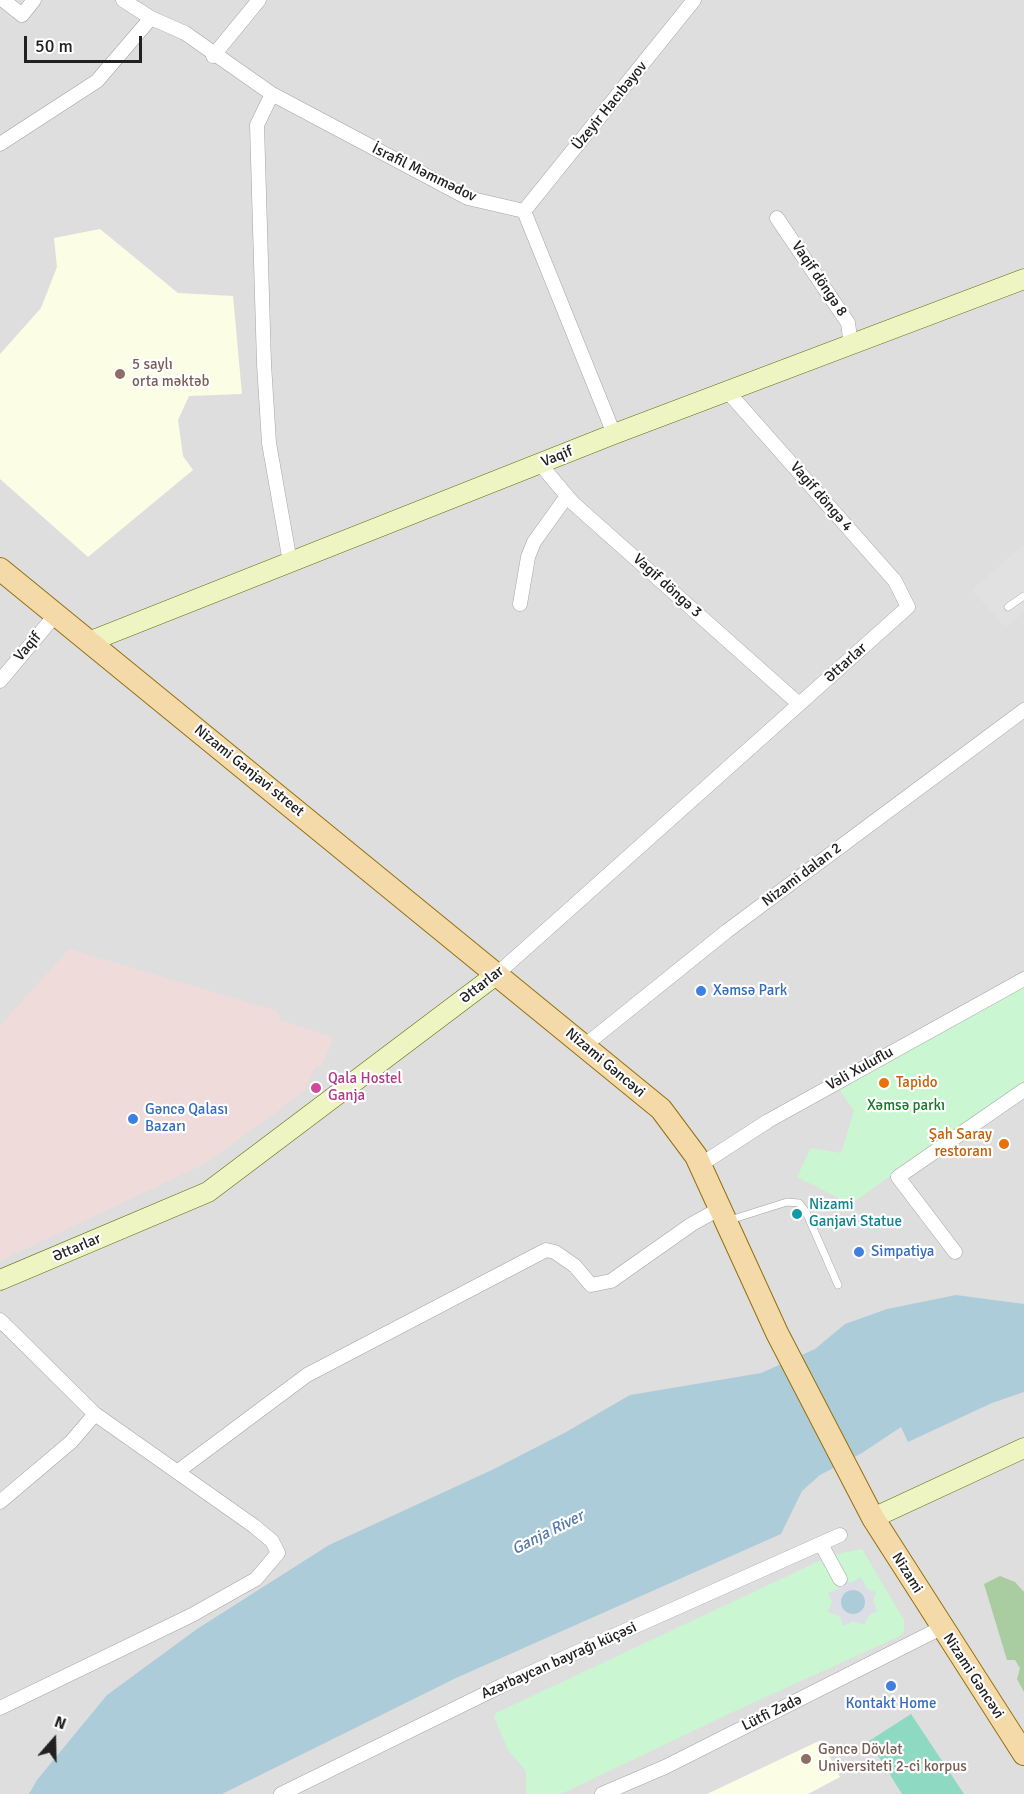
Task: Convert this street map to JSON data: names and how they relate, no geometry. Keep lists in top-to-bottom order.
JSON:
{
  "streets": {
    "main road": ["Nizami Ganjavi street", "Nizami Gəncəvi", "Nizami"],
    "street": [
      "Üzeyir Hacıbəyov",
      "İsrafil Məmmədov",
      "Vaqif döngə 8",
      "Vaqif",
      "Vagif döngə 4",
      "Vagif döngə 3",
      "Əttarlar",
      "Nizami dalan 2",
      "Vəli Xuluflu",
      "Azərbaycan bayrağı küçəsi",
      "Lütfi Zadə"
    ]
  },
  "crossings": [
    ["Üzeyir Hacıbəyov", "İsrafil Məmmədov"],
    ["Vaqif döngə 8", "Vaqif"],
    ["Vaqif", "Vagif döngə 4"],
    ["Vaqif", "Vagif döngə 3"],
    ["Vaqif", "Nizami Ganjavi street"],
    ["Vagif döngə 4", "Əttarlar"],
    ["Vagif döngə 3", "Əttarlar"],
    ["Əttarlar", "Nizami Ganjavi street"],
    ["Əttarlar", "Nizami Gəncəvi"],
    ["Nizami Ganjavi street", "Nizami Gəncəvi"],
    ["Nizami dalan 2", "Nizami Gəncəvi"],
    ["Nizami Gəncəvi", "Vəli Xuluflu"],
    ["Nizami Gəncəvi", "Nizami"],
    ["Nizami Gəncəvi", "Lütfi Zadə"],
    ["Nizami", "Lütfi Zadə"]
  ],
  "water": ["Ganja River"],
  "parks": ["Xəmsə parkı"],
  "places": [
    "5 saylı orta məktəb",
    "Xəmsə Park",
    "Tapido",
    "Qala Hostel Ganja",
    "Gəncə Qalası Bazarı",
    "Şah Saray restoranı",
    "Nizami Ganjavi Statue",
    "Simpatiya",
    "Kontakt Home",
    "Gəncə Dövlət Universiteti 2-ci korpus"
  ],
  "scale_bar": "50 m",
  "north": "top"
}
